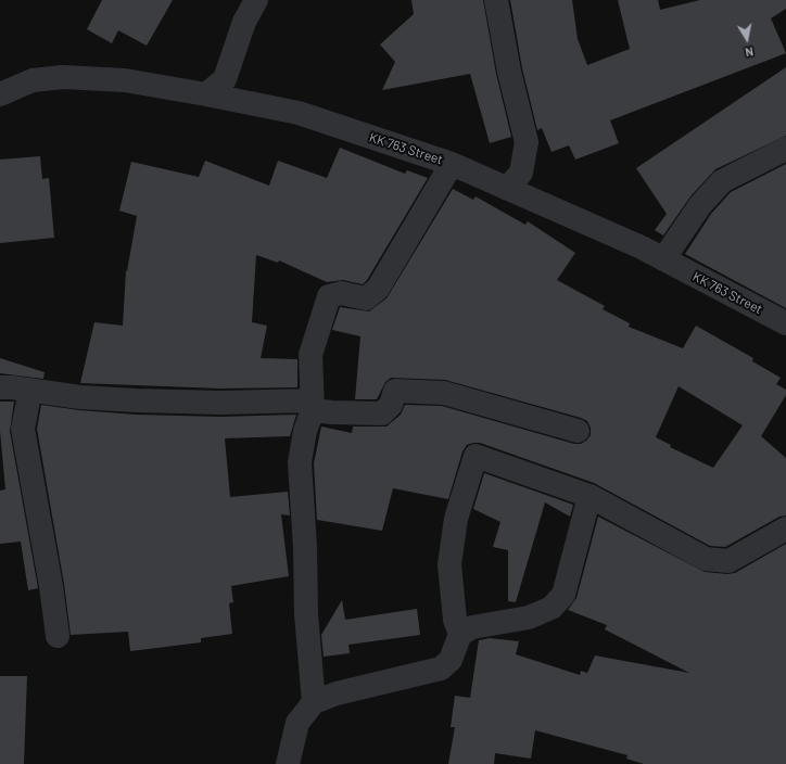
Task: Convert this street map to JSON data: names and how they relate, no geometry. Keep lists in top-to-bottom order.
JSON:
{
  "streets": {
    "street": ["KK 763 Street"]
  },
  "north": "bottom"
}
